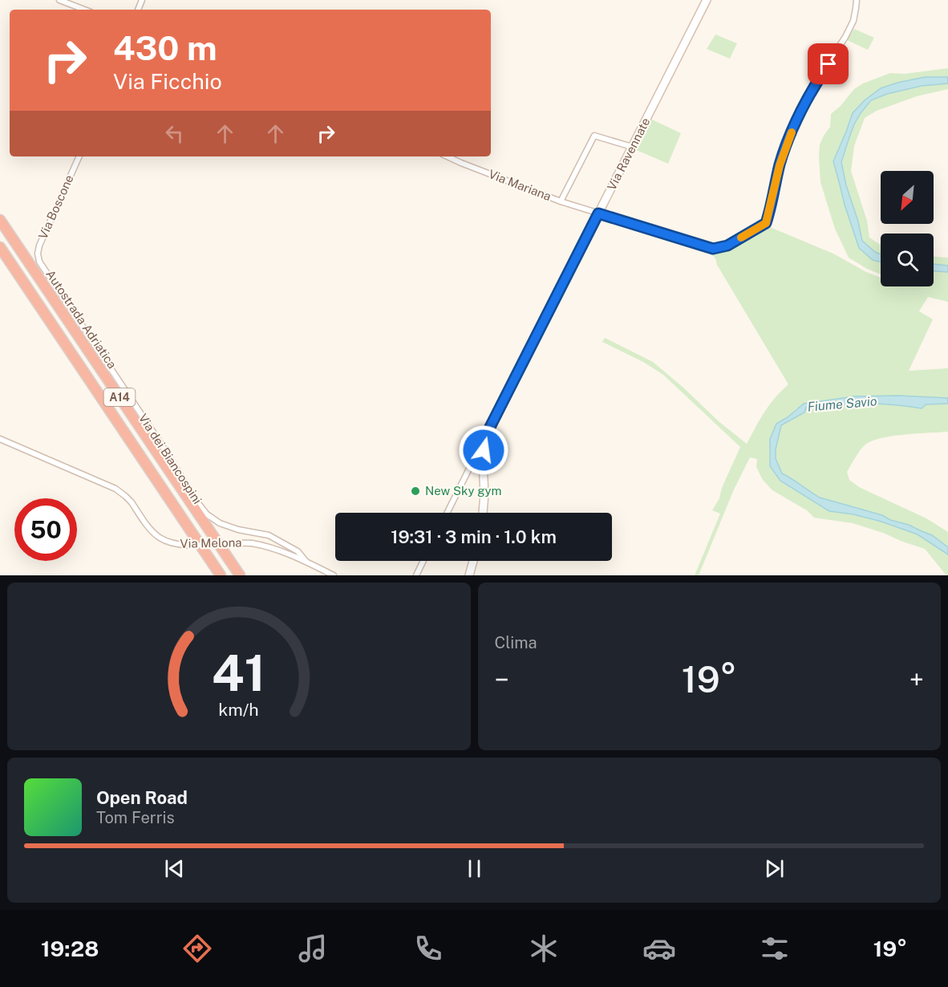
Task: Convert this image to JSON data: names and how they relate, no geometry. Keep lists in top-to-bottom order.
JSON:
{
  "streets": {
    "highway": ["Autostrada Adriatica", "A14"],
    "main road": ["Via Ravennate"],
    "street": [
      "Via Mariana",
      "Via Boscone",
      "Via dei Biancospini",
      "Via Melona"
    ]
  },
  "crossings": [
    ["Via Ravennate", "Via Mariana"],
    ["Via Boscone", "Via dei Biancospini"],
    ["Via dei Biancospini", "Via Melona"]
  ],
  "water": ["Fiume Savio"],
  "places": ["New Sky gym"],
  "north": "bottom left",
  "page": {
    "turn": ["430 m", "Via Ficchio"],
    "limit": "50",
    "trip": "19:31 · 3 min · 1.0 km",
    "tile": "Clima",
    "heat": ["−", "19°", "+"],
    "song": ["Open Road", "Tom Ferris"],
    "tabs": ["19:28", "19°"],
    "gauge": ["41", "km/h"]
  }
}
